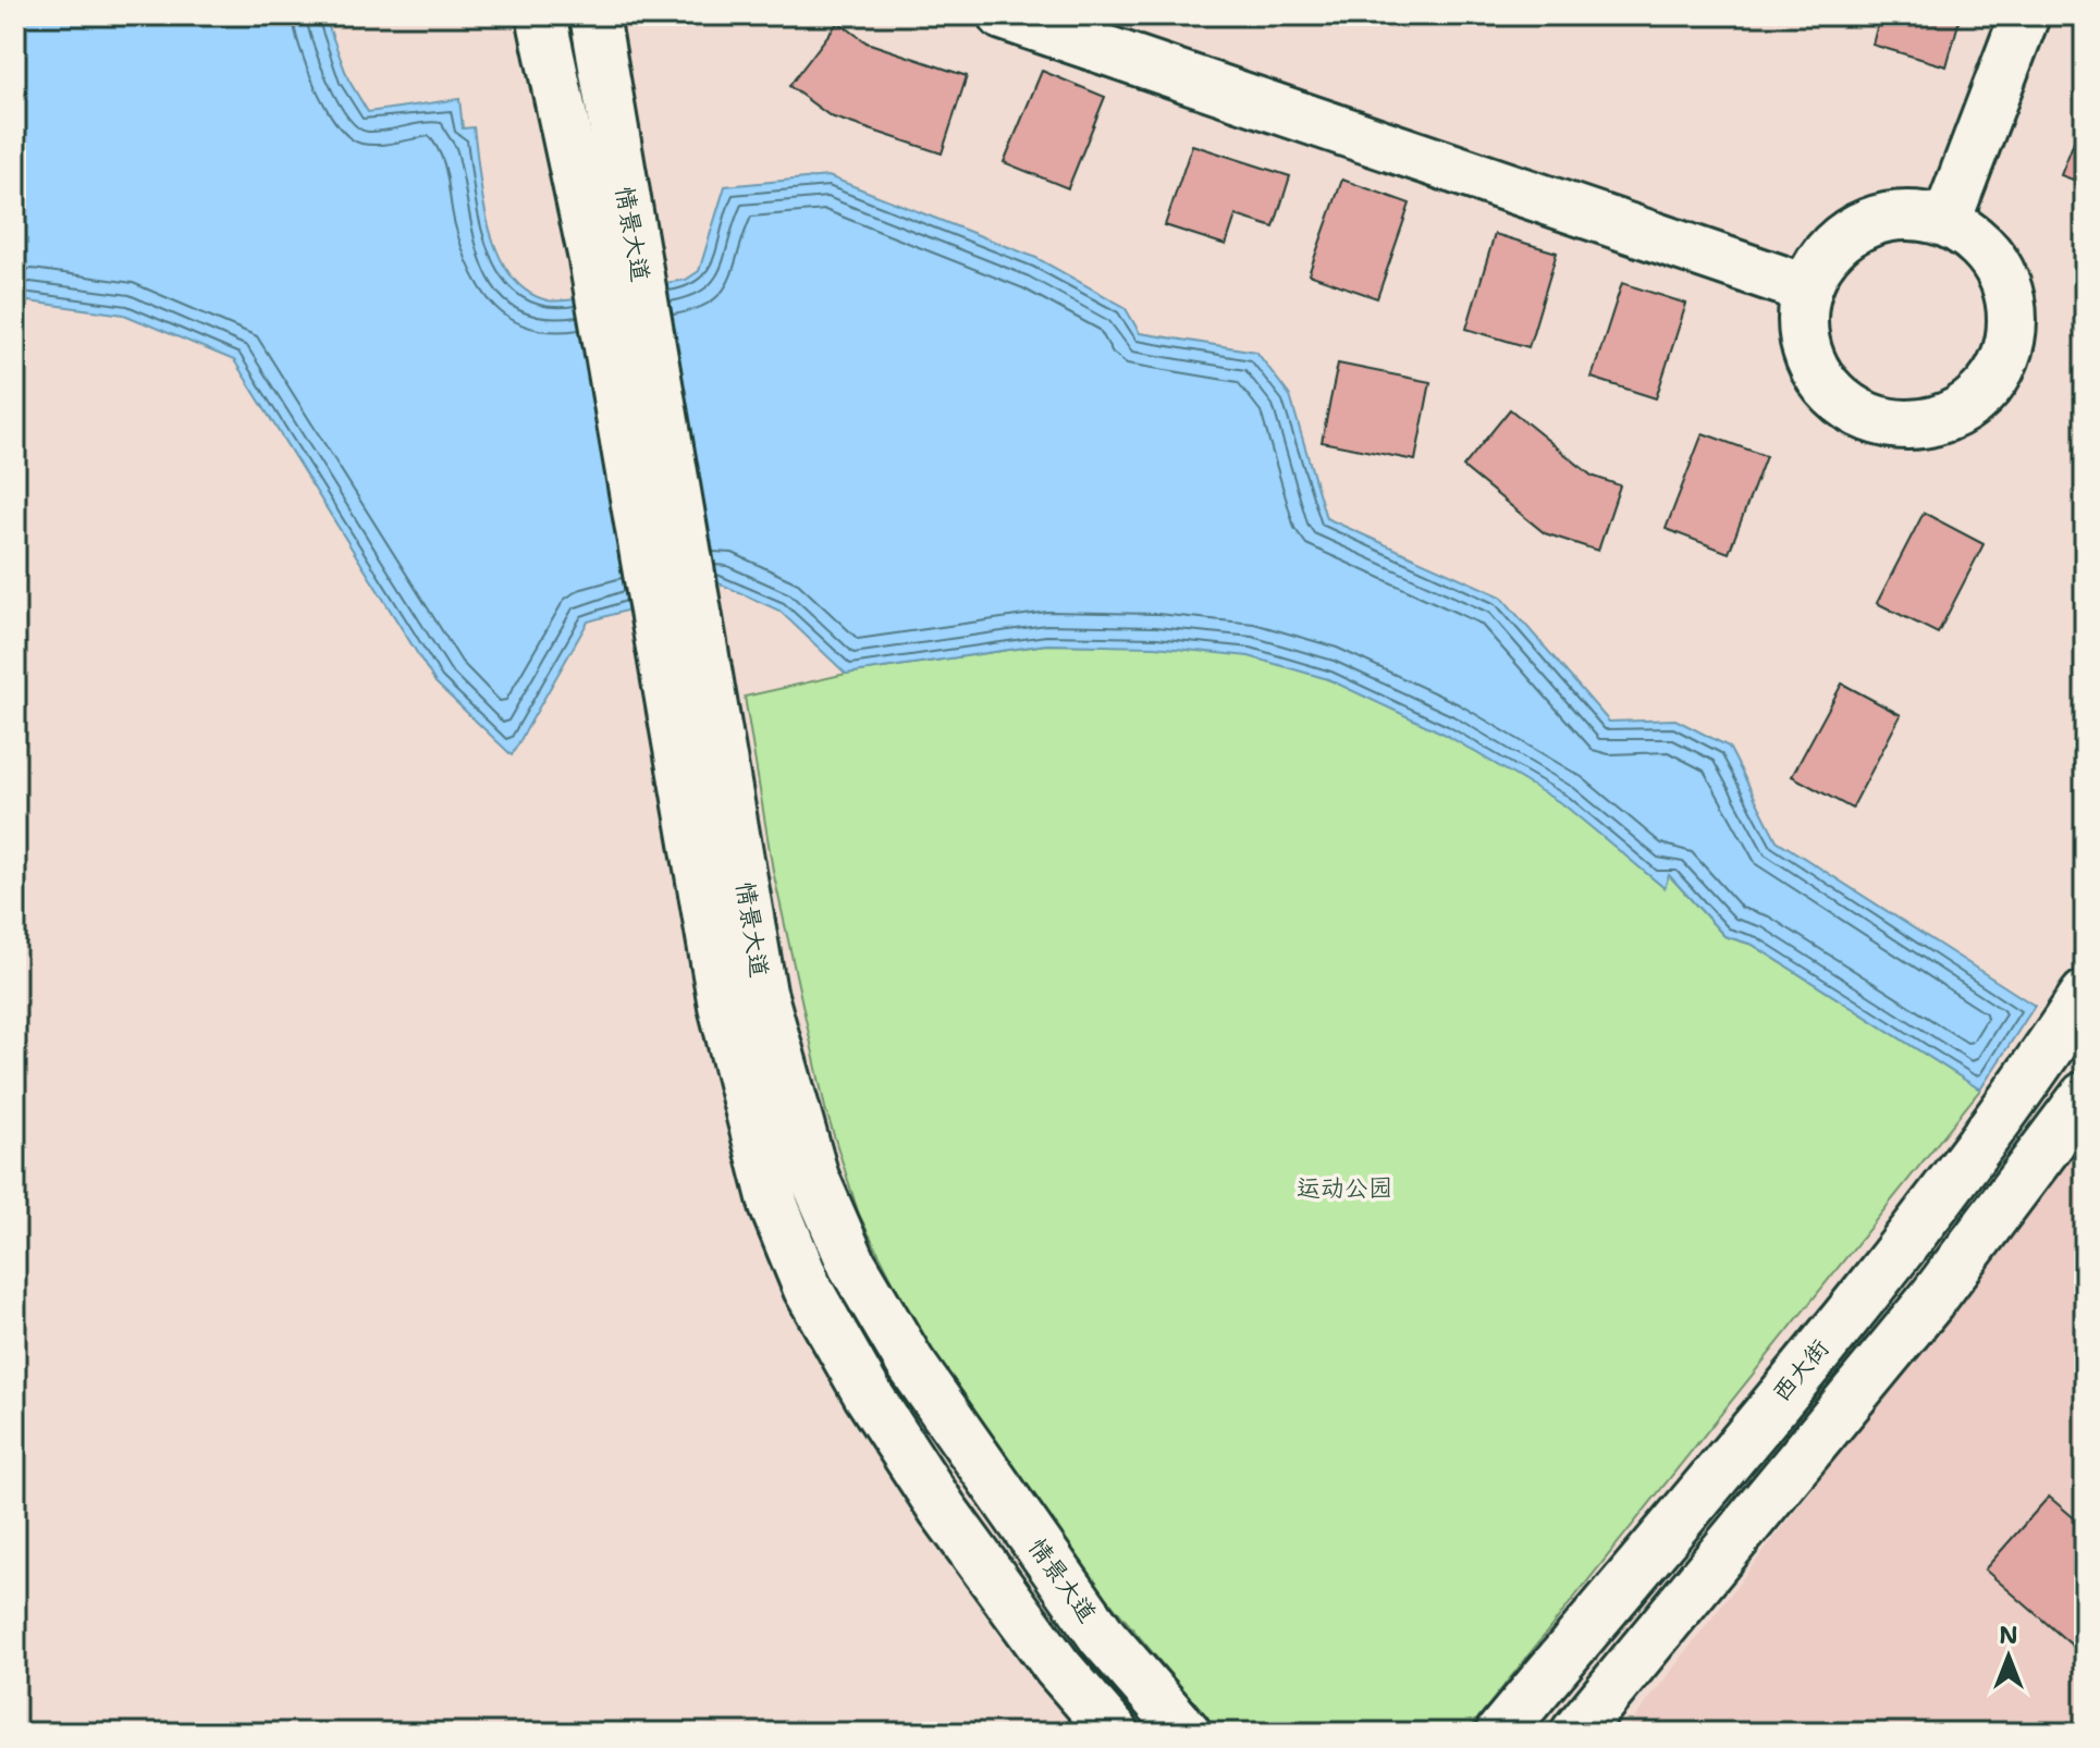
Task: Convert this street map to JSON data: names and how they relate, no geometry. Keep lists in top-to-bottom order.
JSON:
{
  "streets": {
    "street": ["情景大道", "西大街"]
  },
  "parks": ["运动公园"],
  "north": "top"
}
